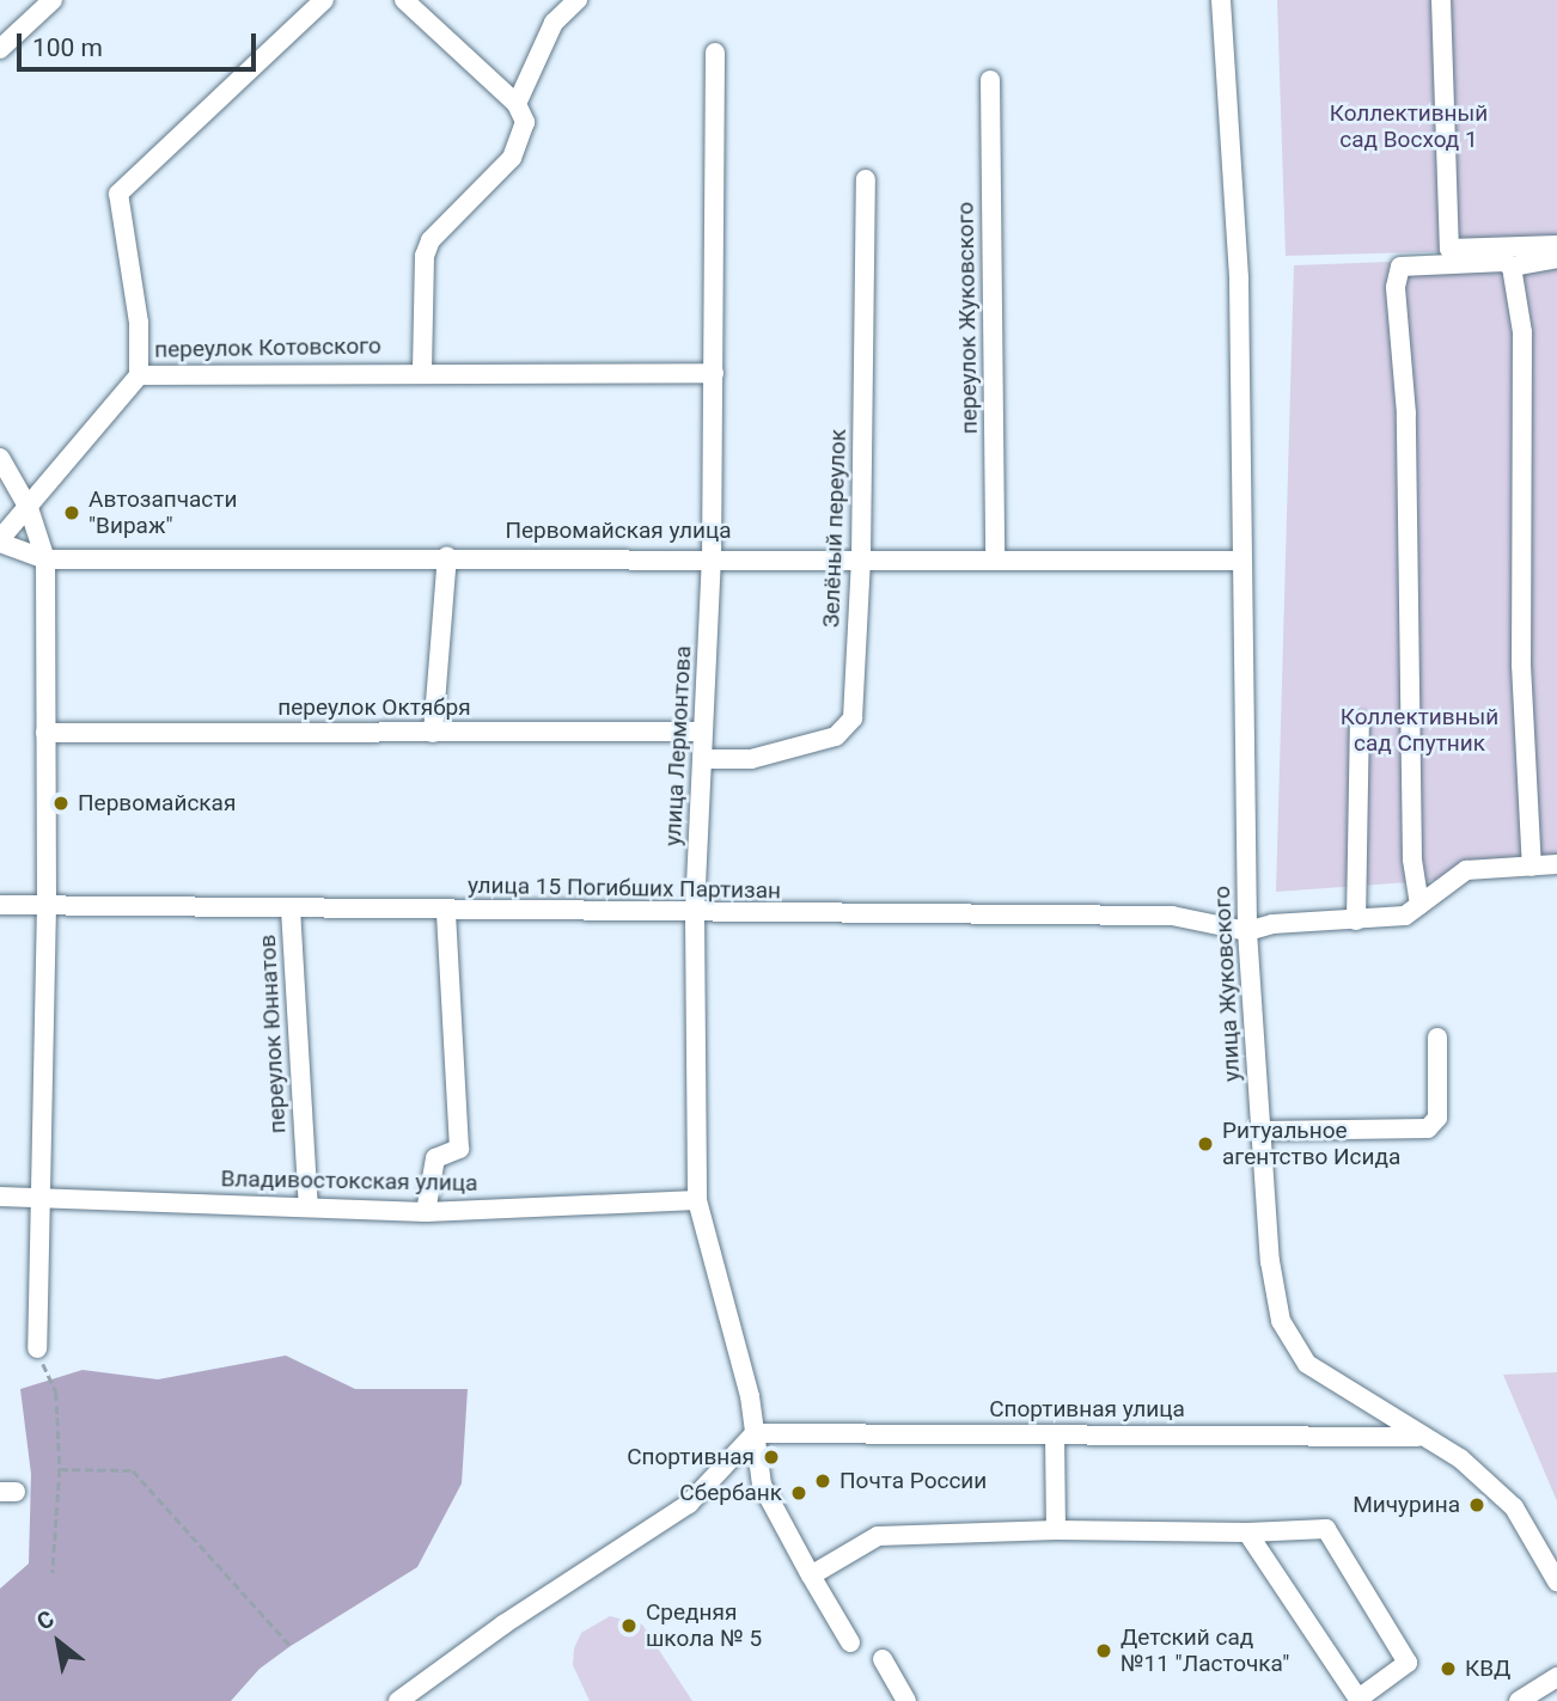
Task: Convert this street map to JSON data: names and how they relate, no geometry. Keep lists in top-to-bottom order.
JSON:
{
  "streets": {
    "street": [
      "переулок Жуковского",
      "переулок Котовского",
      "Зелёный переулок",
      "Первомайская улица",
      "переулок Октября",
      "улица Лермонтова",
      "улица 15 Погибших Партизан",
      "улица Жуковского",
      "переулок Юннатов",
      "Владивостокская улица",
      "Спортивная улица"
    ]
  },
  "crossings": [
    ["переулок Жуковского", "Первомайская улица"],
    ["переулок Котовского", "улица Лермонтова"],
    ["Зелёный переулок", "Первомайская улица"],
    ["Зелёный переулок", "улица Лермонтова"],
    ["Первомайская улица", "улица Лермонтова"],
    ["Первомайская улица", "улица Жуковского"],
    ["переулок Октября", "улица Лермонтова"],
    ["улица Лермонтова", "улица 15 Погибших Партизан"],
    ["улица Лермонтова", "Владивостокская улица"],
    ["улица Лермонтова", "Спортивная улица"],
    ["улица 15 Погибших Партизан", "улица Жуковского"],
    ["улица 15 Погибших Партизан", "переулок Юннатов"],
    ["улица Жуковского", "Спортивная улица"],
    ["переулок Юннатов", "Владивостокская улица"]
  ],
  "parks": ["Коллективный сад Восход 1", "Коллективный сад Спутник"],
  "places": [
    "Автозапчасти \"Вираж\"",
    "Первомайская",
    "Ритуальное агентство Исида",
    "Спортивная",
    "Почта России",
    "Сбербанк",
    "Мичурина",
    "Средняя школа № 5",
    "Детский сад №11 \"Ласточка\"",
    "КВД"
  ],
  "scale_bar": "100 m",
  "north": "top left"
}
